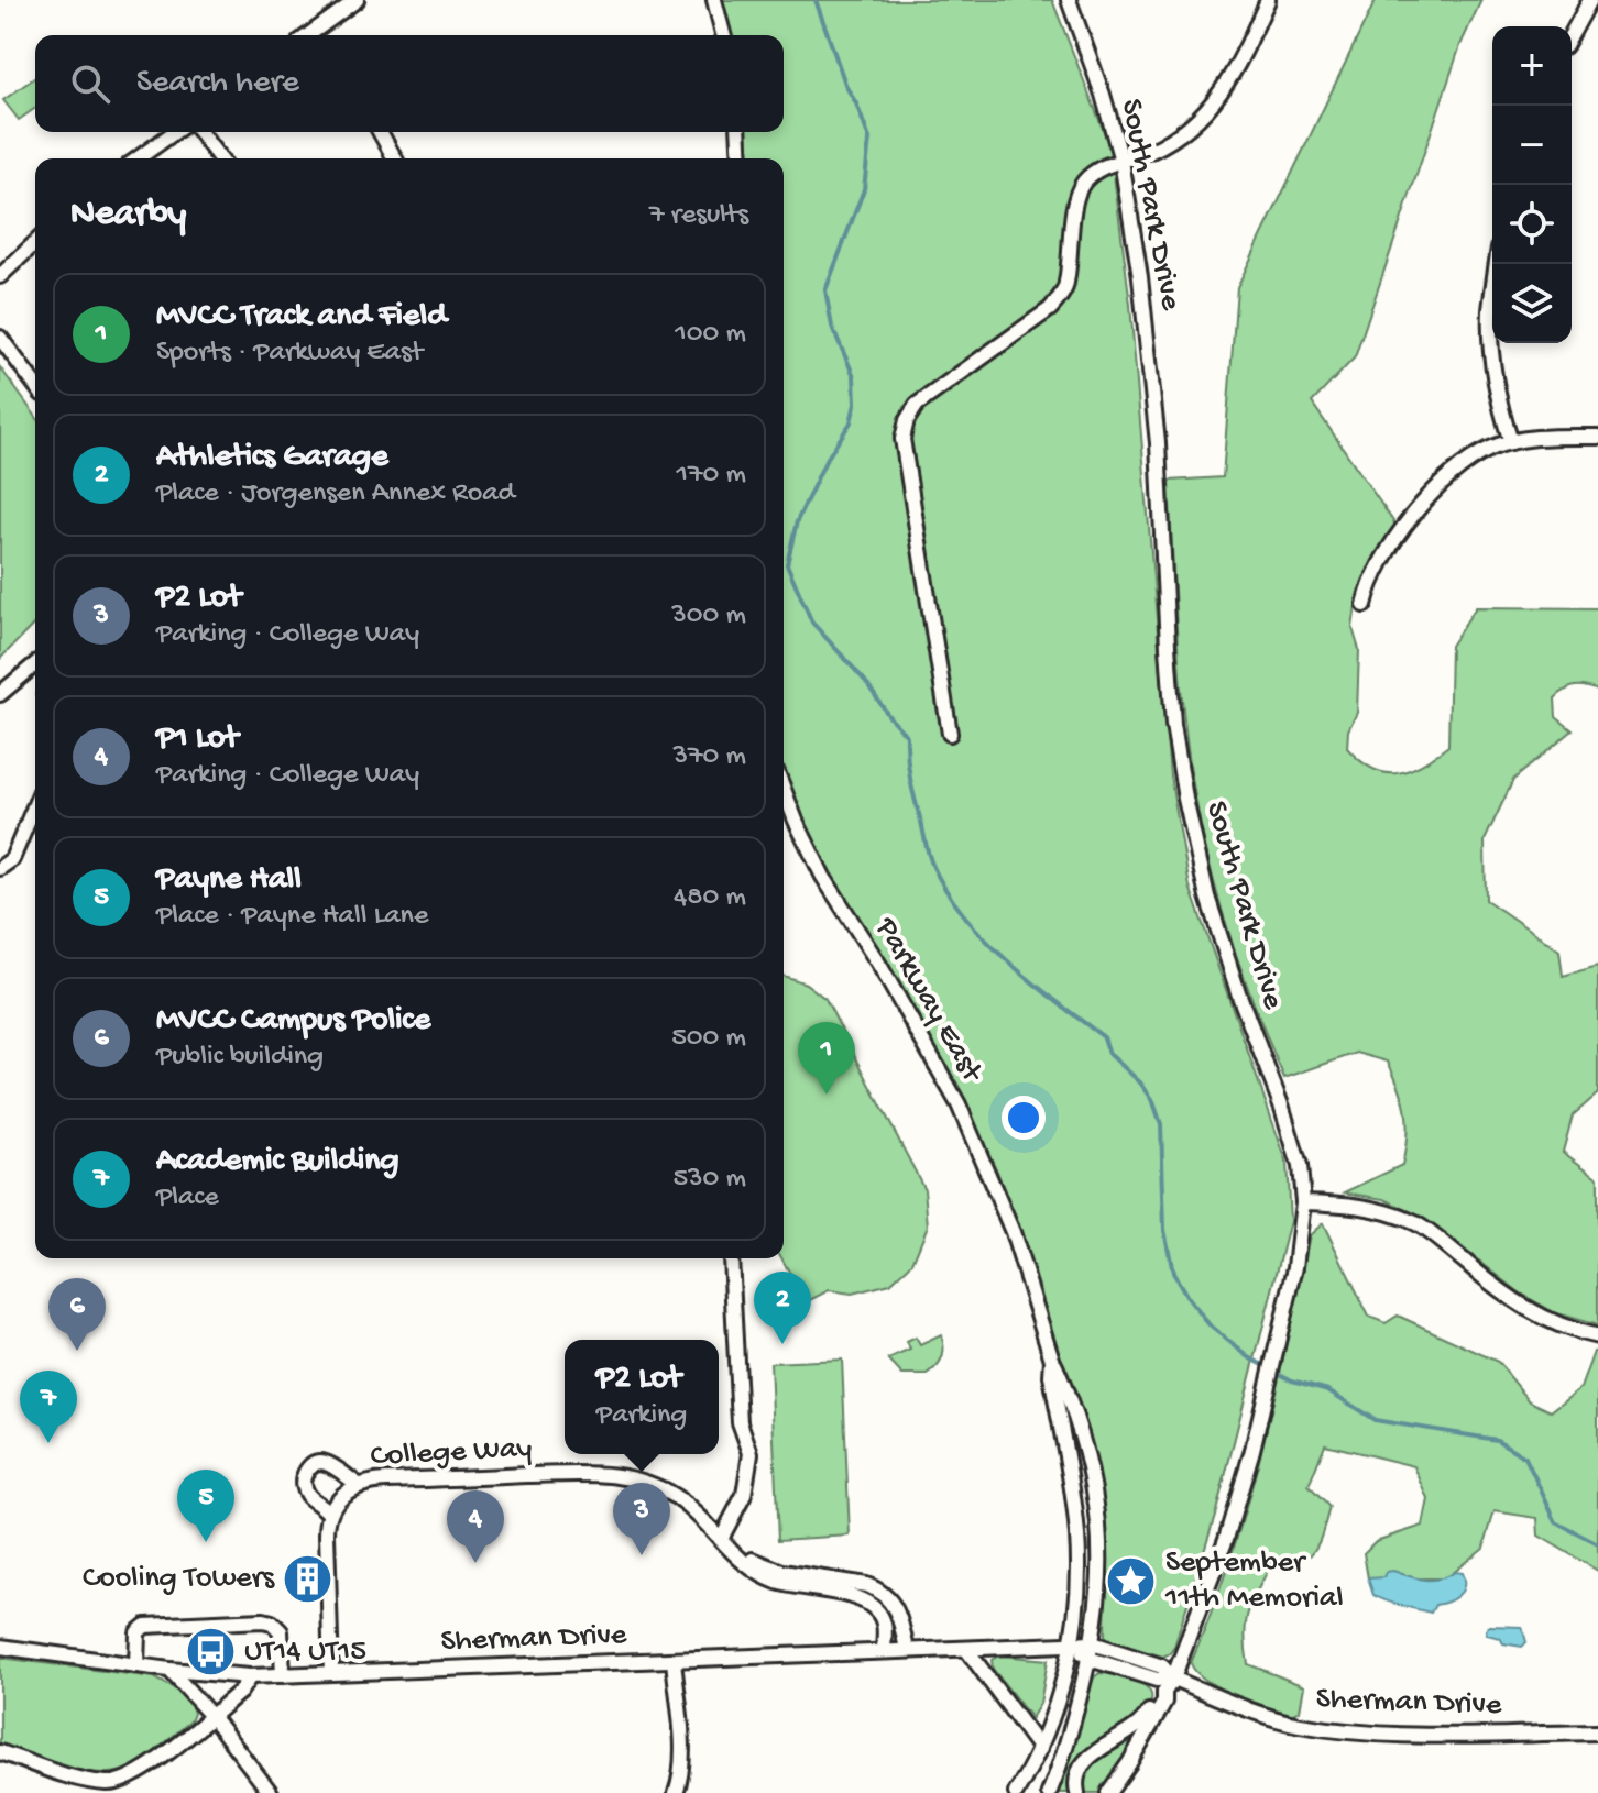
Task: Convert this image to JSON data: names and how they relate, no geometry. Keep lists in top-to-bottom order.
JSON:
{
  "streets": {
    "street": [
      "South Park Drive",
      "Parkway East",
      "College Way",
      "Sherman Drive"
    ]
  },
  "crossings": [
    ["South Park Drive", "Sherman Drive"],
    ["Parkway East", "Sherman Drive"],
    ["College Way", "Sherman Drive"]
  ],
  "places": {
    "building": ["Cooling Towers"],
    "place": ["September 11th Memorial"],
    "bus stop": ["UT14 UT15"]
  },
  "page": {
    "map_buttons": ["+", "−"],
    "search": "Search here",
    "heading": ["Nearby", "7 results"],
    "list": [
      {
        "mark": "1",
        "name": "MVCC Track and Field",
        "note": "Sports · Parkway East",
        "value": "100 m"
      },
      {
        "mark": "2",
        "name": "Athletics Garage",
        "note": "Place · Jorgensen Annex Road",
        "value": "170 m"
      },
      {
        "mark": "3",
        "name": "P2 Lot",
        "note": "Parking · College Way",
        "value": "300 m"
      },
      {
        "mark": "4",
        "name": "P1 Lot",
        "note": "Parking · College Way",
        "value": "370 m"
      },
      {
        "mark": "5",
        "name": "Payne Hall",
        "note": "Place · Payne Hall Lane",
        "value": "480 m"
      },
      {
        "mark": "6",
        "name": "MVCC Campus Police",
        "note": "Public building",
        "value": "500 m"
      },
      {
        "mark": "7",
        "name": "Academic Building",
        "note": "Place",
        "value": "530 m"
      }
    ],
    "pins": [
      "1",
      "2",
      "6",
      "7",
      "5",
      "3",
      "4"
    ],
    "popup": ["P2 Lot", "Parking"]
  }
}
